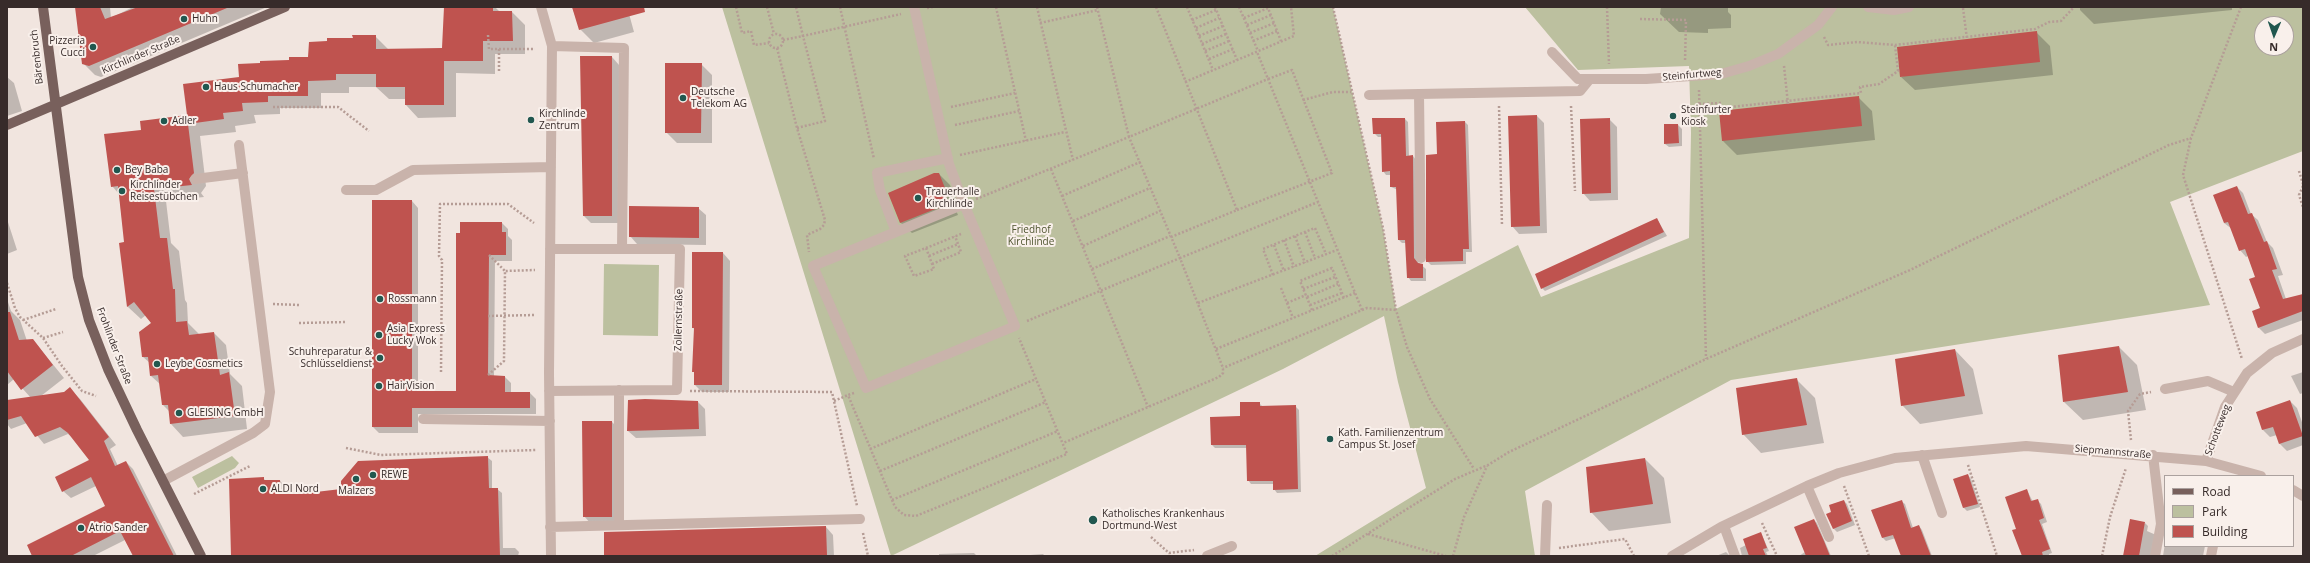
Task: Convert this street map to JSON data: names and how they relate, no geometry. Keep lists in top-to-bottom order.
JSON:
{
  "streets": {
    "main road": ["Kirchlinder Straße", "Bärenbruch", "Frohlinder Straße"],
    "street": [
      "Steinfurtweg",
      "Zollernstraße",
      "Schotteweg",
      "Siepmannstraße"
    ]
  },
  "crossings": [
    ["Kirchlinder Straße", "Bärenbruch"],
    ["Kirchlinder Straße", "Frohlinder Straße"],
    ["Bärenbruch", "Frohlinder Straße"],
    ["Schotteweg", "Siepmannstraße"]
  ],
  "parks": ["Friedhof Kirchlinde"],
  "places": [
    "Huhn",
    "Pizzeria Cucci",
    "Haus Schumacher",
    "Deutsche Telekom AG",
    "Steinfurter Kiosk",
    "Kirchlinde Zentrum",
    "Adler",
    "Bey Baba",
    "Kirchlinder Reisestübchen",
    "Trauerhalle Kirchlinde",
    "Rossmann",
    "Asia Express Lucky Wok",
    "Schuhreparatur & Schlüsseldienst",
    "Leybe Cosmetics",
    "HairVision",
    "GLEISING GmbH",
    "Kath. Familienzentrum Campus St. Josef",
    "REWE",
    "Malzers",
    "ALDI Nord",
    "Katholisches Krankenhaus Dortmund-West",
    "Atrio Sander"
  ],
  "legend": ["Road", "Park", "Building"],
  "north": "bottom"
}
